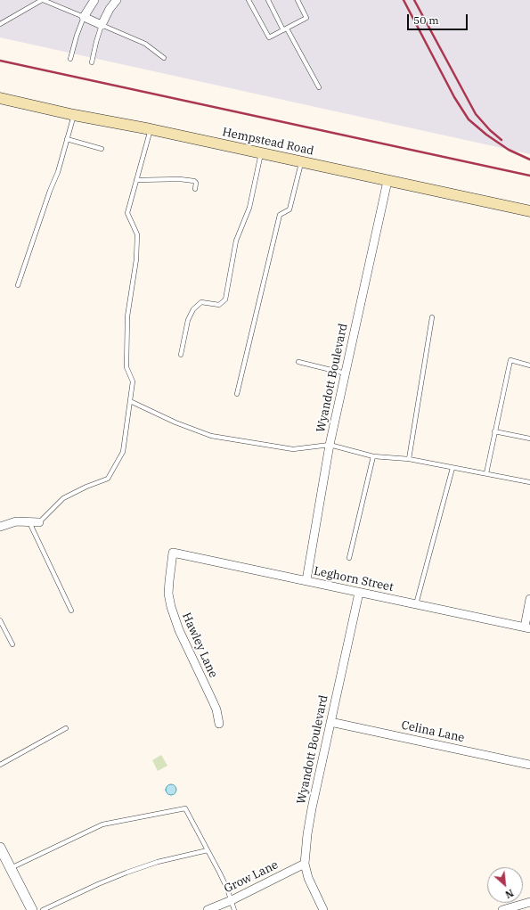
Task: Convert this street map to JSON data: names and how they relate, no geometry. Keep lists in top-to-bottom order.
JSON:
{
  "streets": {
    "main road": ["Hempstead Road"],
    "street": [
      "Wyandott Boulevard",
      "Leghorn Street",
      "Hawley Lane",
      "Celina Lane",
      "Grow Lane"
    ]
  },
  "crossings": [
    ["Hempstead Road", "Wyandott Boulevard"],
    ["Wyandott Boulevard", "Leghorn Street"],
    ["Wyandott Boulevard", "Celina Lane"],
    ["Wyandott Boulevard", "Grow Lane"],
    ["Leghorn Street", "Hawley Lane"]
  ],
  "scale_bar": "50 m",
  "north": "bottom right"
}
